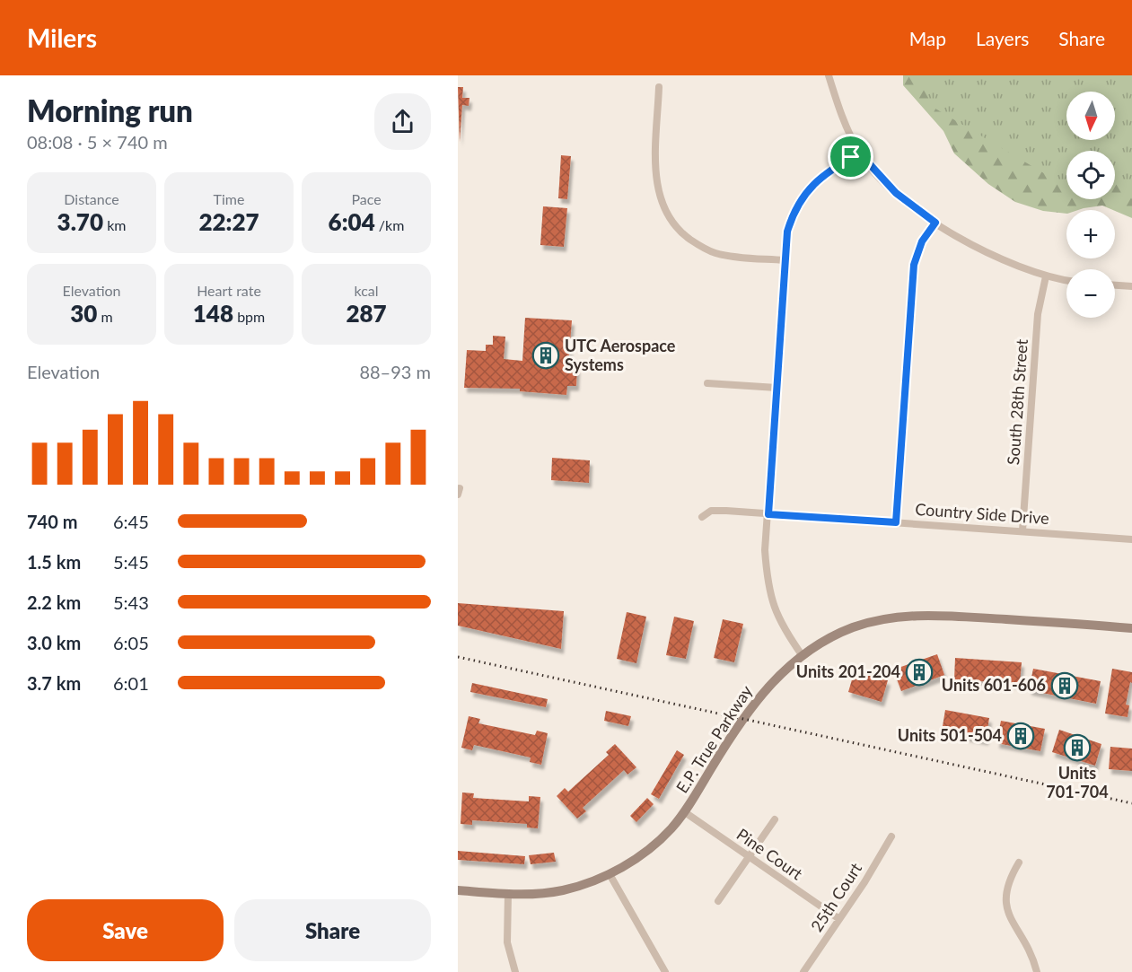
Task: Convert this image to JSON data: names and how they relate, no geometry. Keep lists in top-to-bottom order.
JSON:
{
  "streets": {
    "main road": ["E.P. True Parkway"],
    "street": [
      "South 28th Street",
      "Country Side Drive",
      "Pine Court",
      "25th Court"
    ]
  },
  "crossings": [
    ["South 28th Street", "Country Side Drive"],
    ["E.P. True Parkway", "Pine Court"],
    ["Pine Court", "25th Court"]
  ],
  "places": {
    "building": [
      "UTC Aerospace Systems",
      "Units 201-204",
      "Units 601-606",
      "Units 501-504",
      "Units 701-704"
    ]
  },
  "north": "bottom",
  "page": {
    "header": "Milers",
    "nav": ["Map", "Layers", "Share"],
    "heading": ["Morning run", "08:08 · 5 × 740 m"],
    "map_buttons": ["+", "−"],
    "stats": [
      ["Distance", "3.70 km"],
      ["Time", "22:27"],
      ["Pace", "6:04 /km"],
      ["Elevation", "30 m"],
      ["Heart rate", "148 bpm"],
      ["kcal", "287"]
    ],
    "chart": ["Elevation", "88–93 m"],
    "list": [
      {
        "name": "740 m",
        "note": "6:45"
      },
      {
        "name": "1.5 km",
        "note": "5:45"
      },
      {
        "name": "2.2 km",
        "note": "5:43"
      },
      {
        "name": "3.0 km",
        "note": "6:05"
      },
      {
        "name": "3.7 km",
        "note": "6:01"
      }
    ],
    "buttons": ["Save", "Share"]
  }
}
